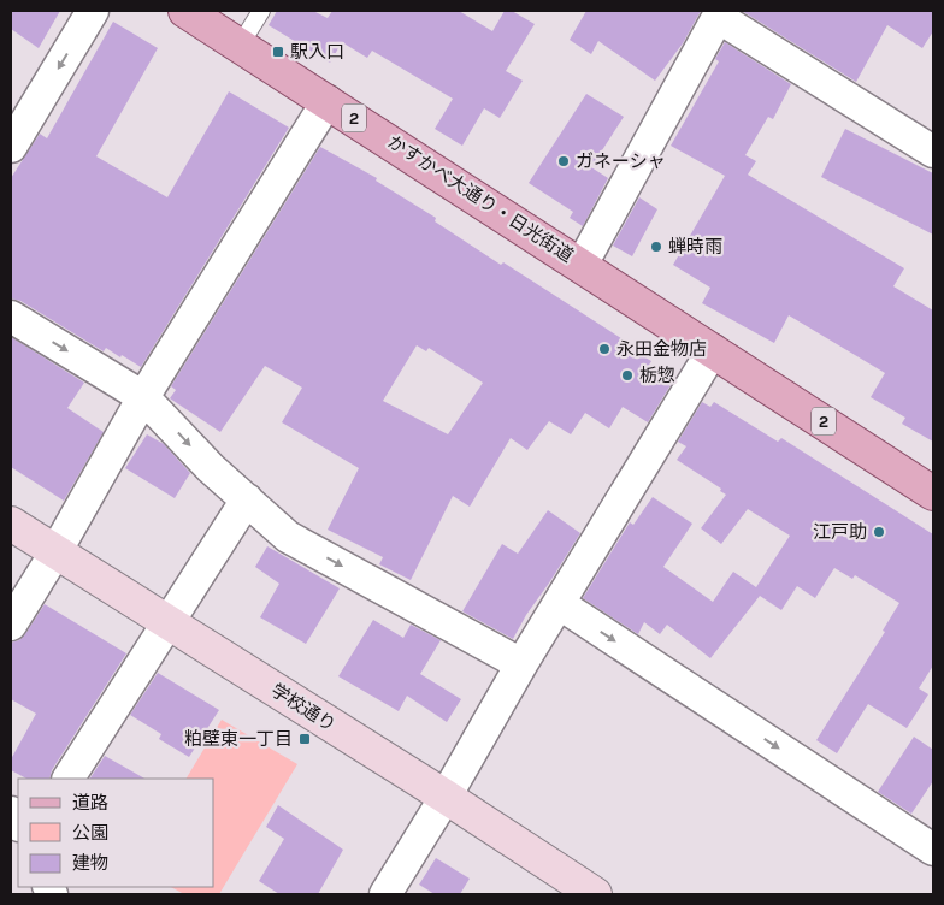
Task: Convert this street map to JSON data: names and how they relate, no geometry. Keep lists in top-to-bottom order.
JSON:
{
  "streets": {
    "main road": ["2", "かすかべ大通り・日光街道"],
    "street": ["学校通り"]
  },
  "crossings": [
    ["2", "かすかべ大通り・日光街道"]
  ],
  "places": {
    "transit": ["駅入口", "粕壁東一丁目"],
    "other": [
      "ガネーシャ",
      "蝉時雨",
      "永田金物店",
      "栃惣",
      "江戸助"
    ]
  },
  "legend": ["道路", "公園", "建物"]
}
